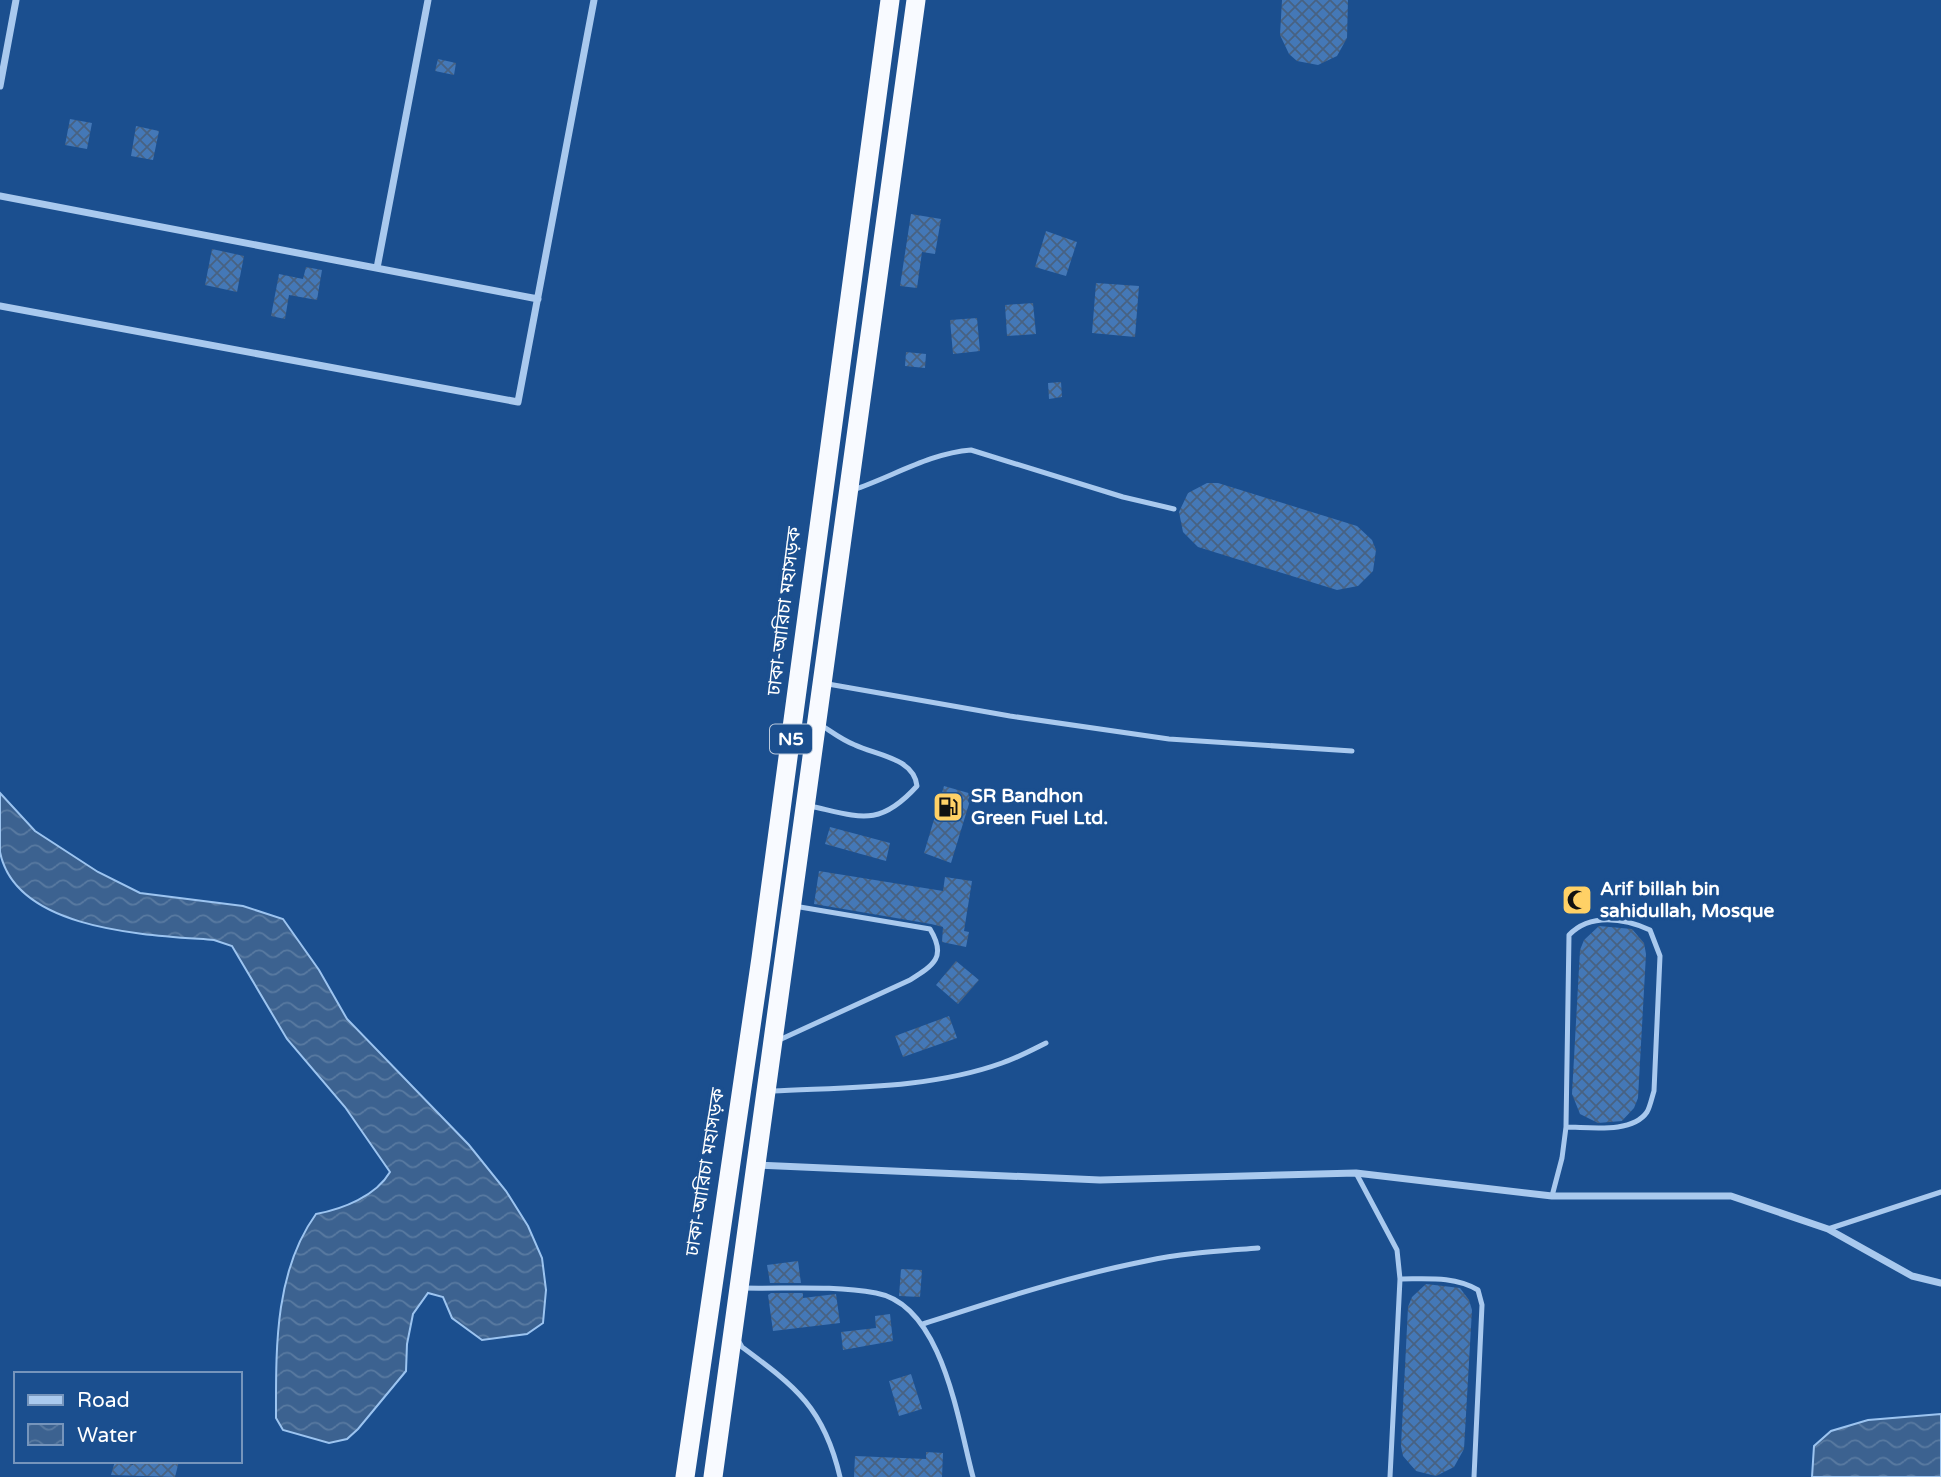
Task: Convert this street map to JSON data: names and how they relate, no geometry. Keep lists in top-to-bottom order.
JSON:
{
  "streets": {
    "highway": ["ঢাকা-আরিচা মহাসড়ক", "N5"]
  },
  "places": {
    "fuel station": ["SR Bandhon Green Fuel Ltd."],
    "mosque": ["Arif billah bin sahidullah, Mosque"]
  },
  "legend": ["Road", "Water"]
}
